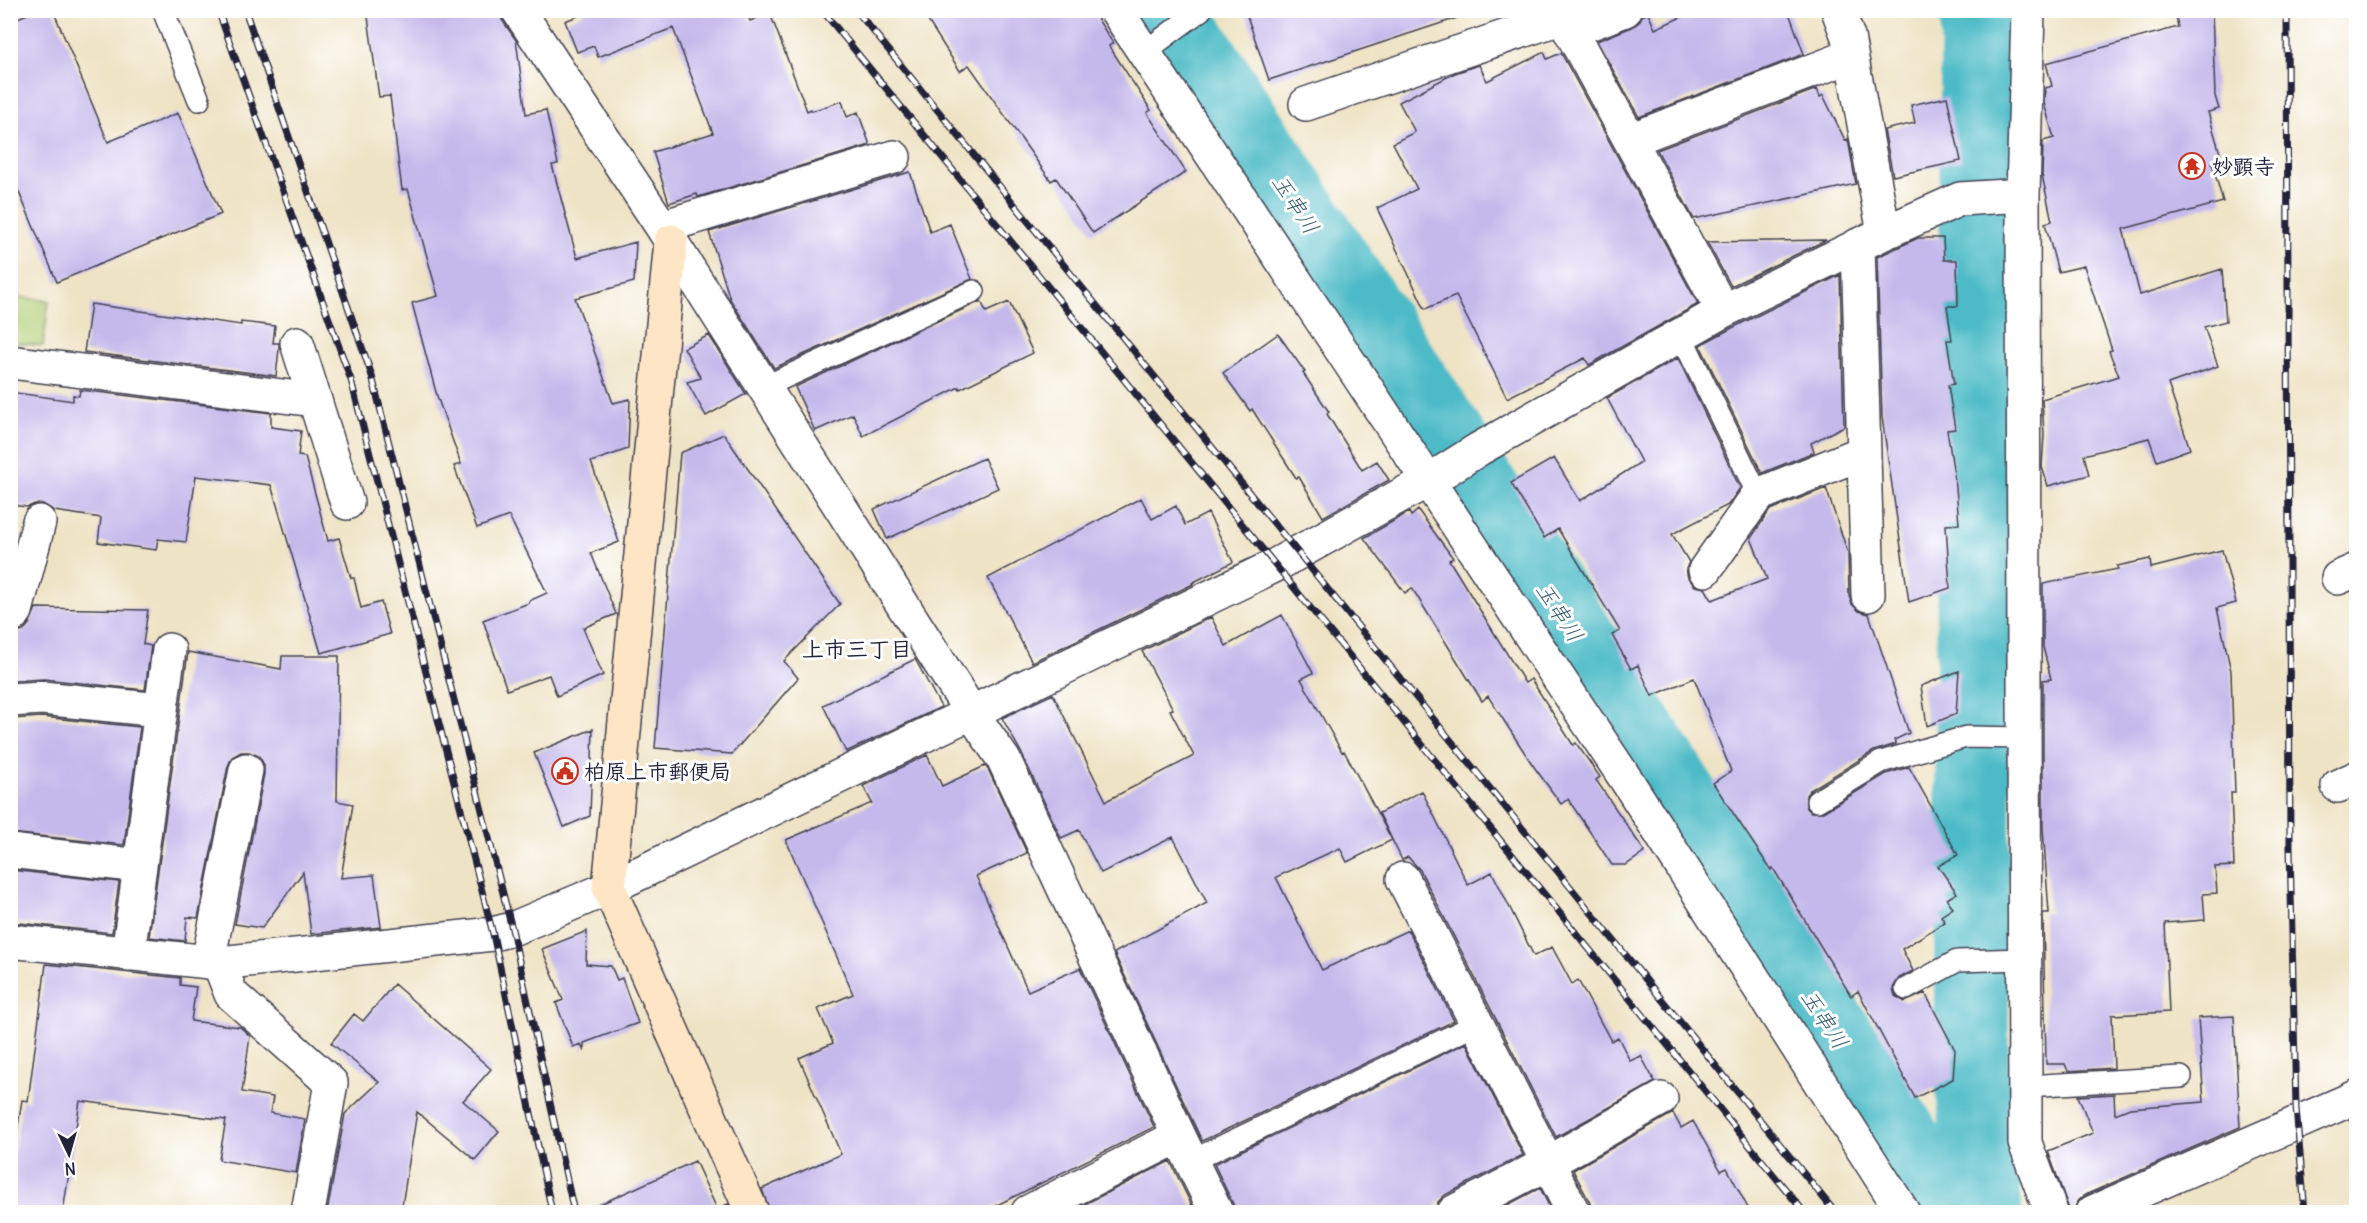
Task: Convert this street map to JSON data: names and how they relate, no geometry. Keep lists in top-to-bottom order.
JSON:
{
  "districts": ["上市三丁目"],
  "water": ["玉串川"],
  "places": {
    "temple": ["妙顕寺"],
    "public building": ["柏原上市郵便局"]
  },
  "north": "bottom"
}
